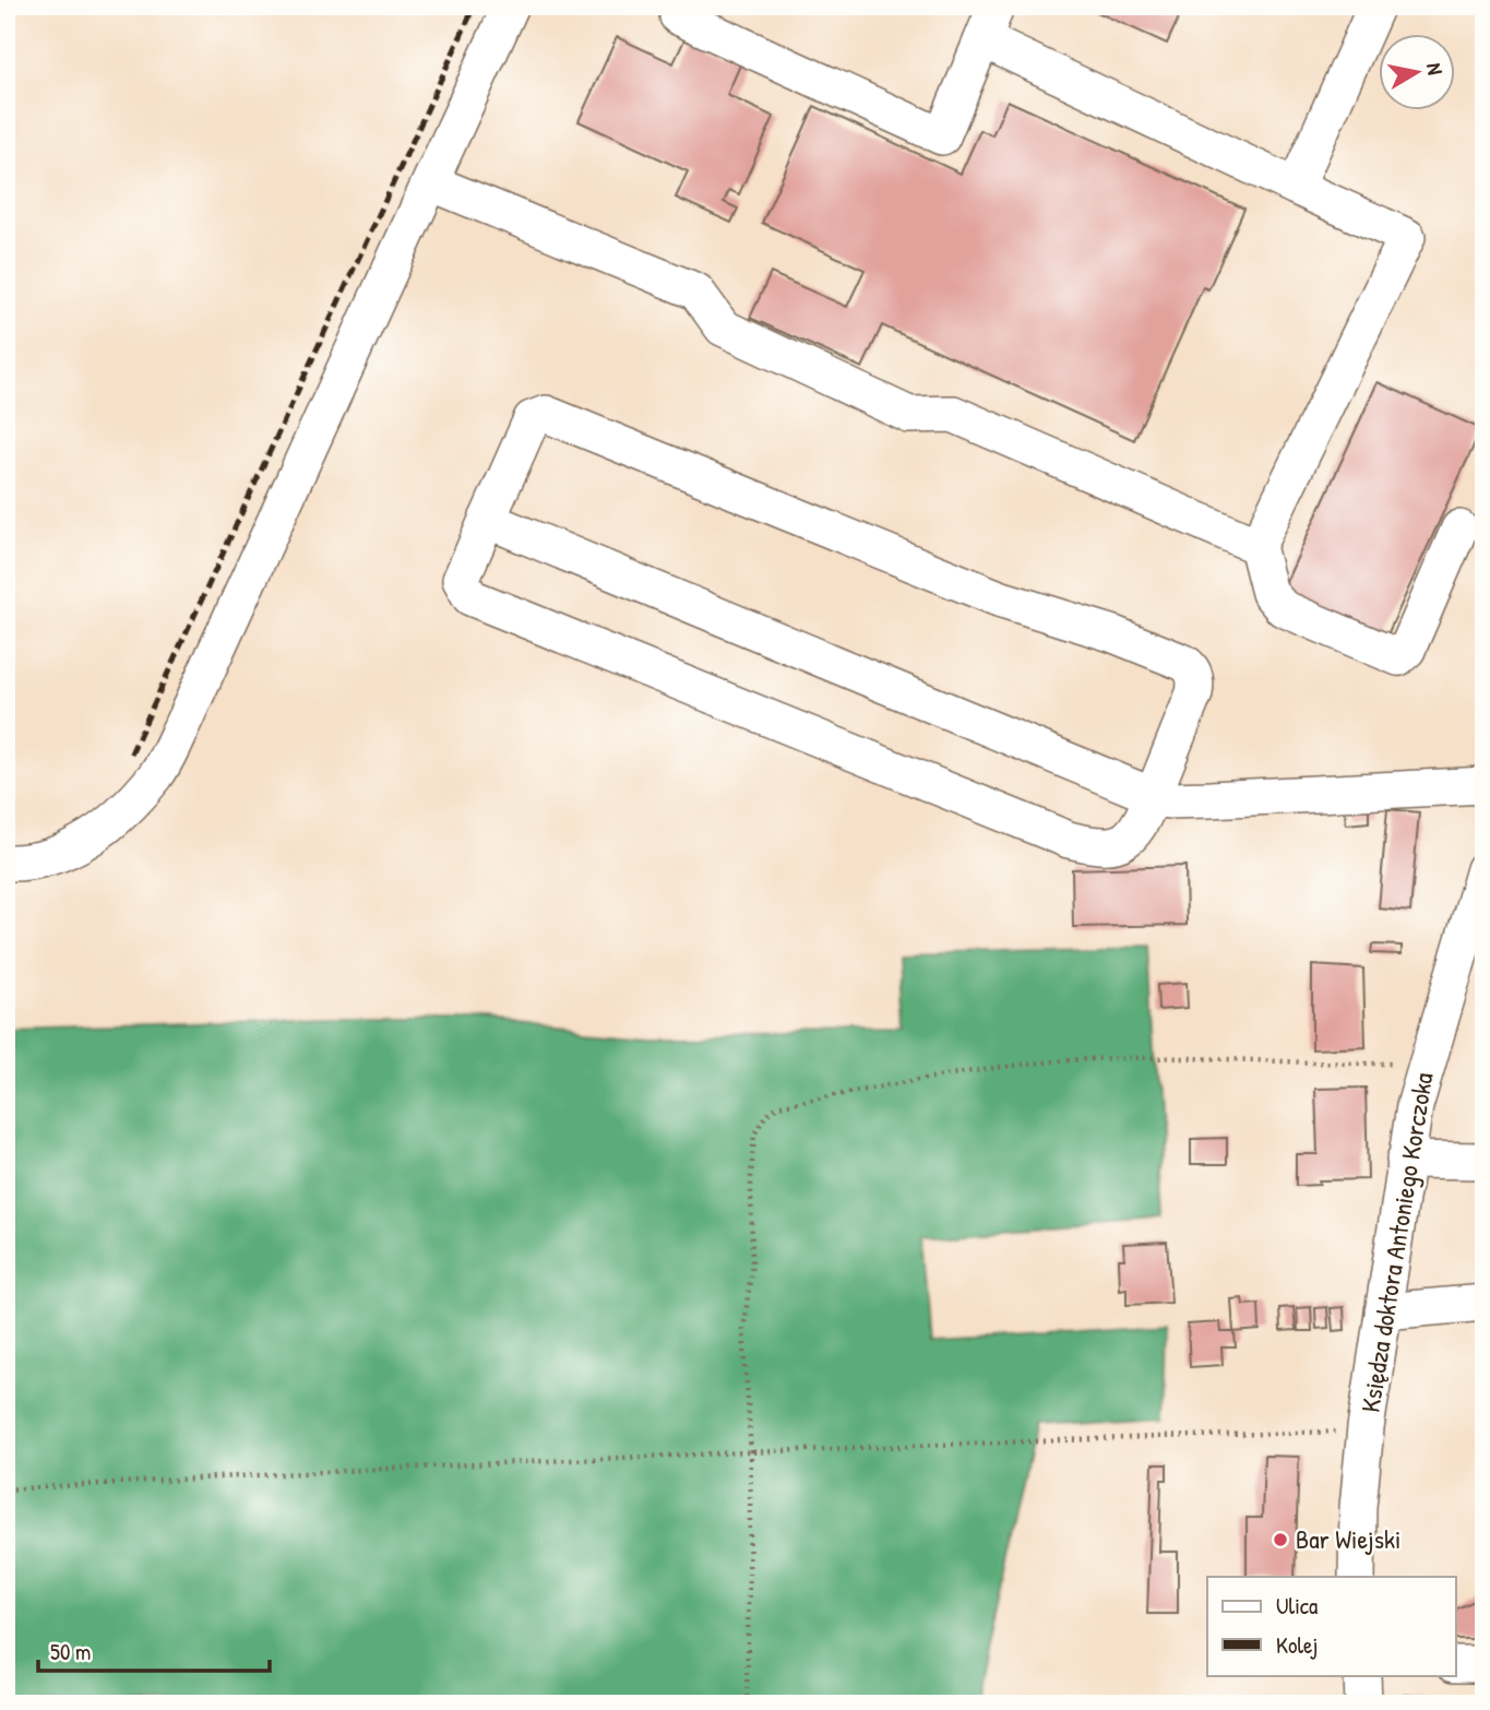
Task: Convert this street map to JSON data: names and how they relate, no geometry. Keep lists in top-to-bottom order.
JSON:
{
  "streets": {
    "street": ["Księdza doktora Antoniego Korczoka"]
  },
  "places": ["Bar Wiejski"],
  "legend": ["Ulica", "Kolej"],
  "scale_bar": "50 m",
  "north": "right"
}
